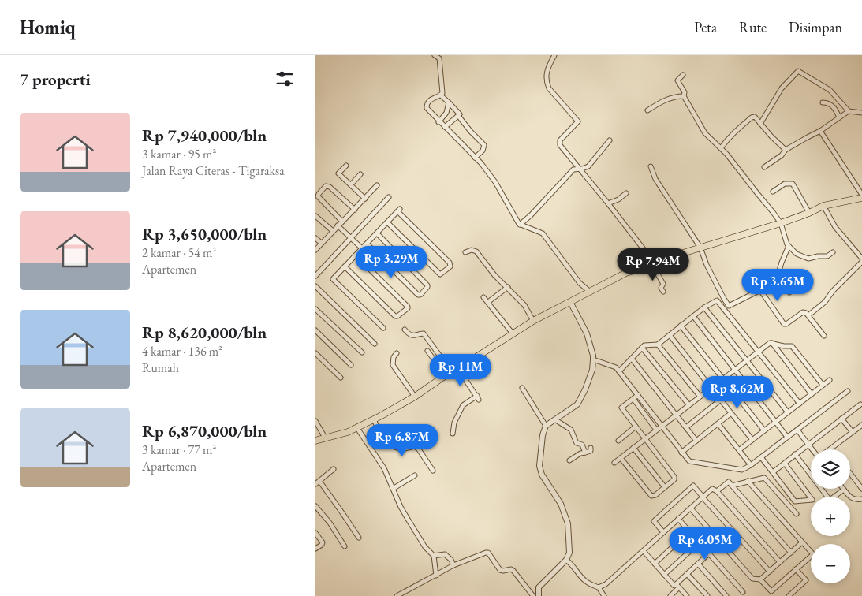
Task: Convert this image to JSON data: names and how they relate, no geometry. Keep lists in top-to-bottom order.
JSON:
{
  "page": {
    "header": "Homiq",
    "nav": ["Peta", "Rute", "Disimpan"],
    "heading": "7 properti",
    "list": [
      {
        "name": "Rp 7,940,000/bln",
        "note": "3 kamar · 95 m² · Jalan Raya Citeras - Tigaraksa"
      },
      {
        "name": "Rp 3,650,000/bln",
        "note": "2 kamar · 54 m² · Apartemen"
      },
      {
        "name": "Rp 8,620,000/bln",
        "note": "4 kamar · 136 m² · Rumah"
      },
      {
        "name": "Rp 6,870,000/bln",
        "note": "3 kamar · 77 m² · Apartemen"
      }
    ],
    "price": [
      "Rp 3.29M",
      "Rp 7.94M",
      "Rp 3.65M",
      "Rp 11M",
      "Rp 8.62M",
      "Rp 6.87M",
      "Rp 6.05M"
    ],
    "map_buttons": ["+", "−"]
  }
}
